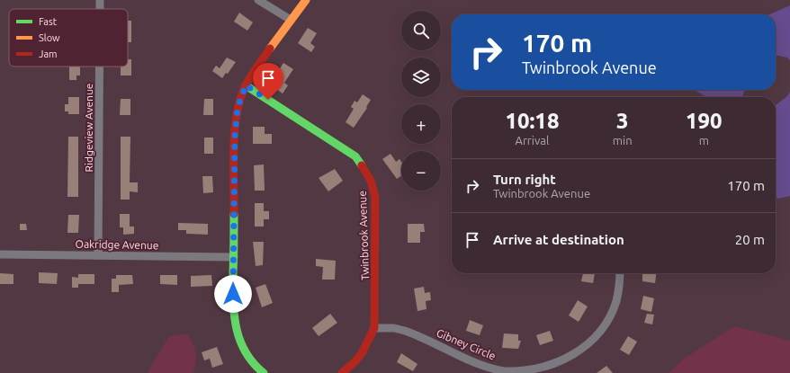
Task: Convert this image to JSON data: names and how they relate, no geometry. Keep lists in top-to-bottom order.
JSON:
{
  "streets": {
    "street": [
      "Ridgeview Avenue",
      "Twinbrook Avenue",
      "Oakridge Avenue",
      "Gibney Circle"
    ]
  },
  "crossings": [
    ["Ridgeview Avenue", "Oakridge Avenue"],
    ["Twinbrook Avenue", "Gibney Circle"]
  ],
  "legend": ["Fast", "Slow", "Jam"],
  "page": {
    "map_buttons": ["+", "−"],
    "turn": ["170 m", "Twinbrook Avenue"],
    "eta": [
      "10:18",
      "Arrival",
      "3",
      "min",
      "190",
      "m"
    ],
    "list": [
      {
        "name": "Turn right",
        "note": "Twinbrook Avenue",
        "value": "170 m"
      },
      {
        "name": "Arrive at destination",
        "value": "20 m"
      }
    ]
  }
}
